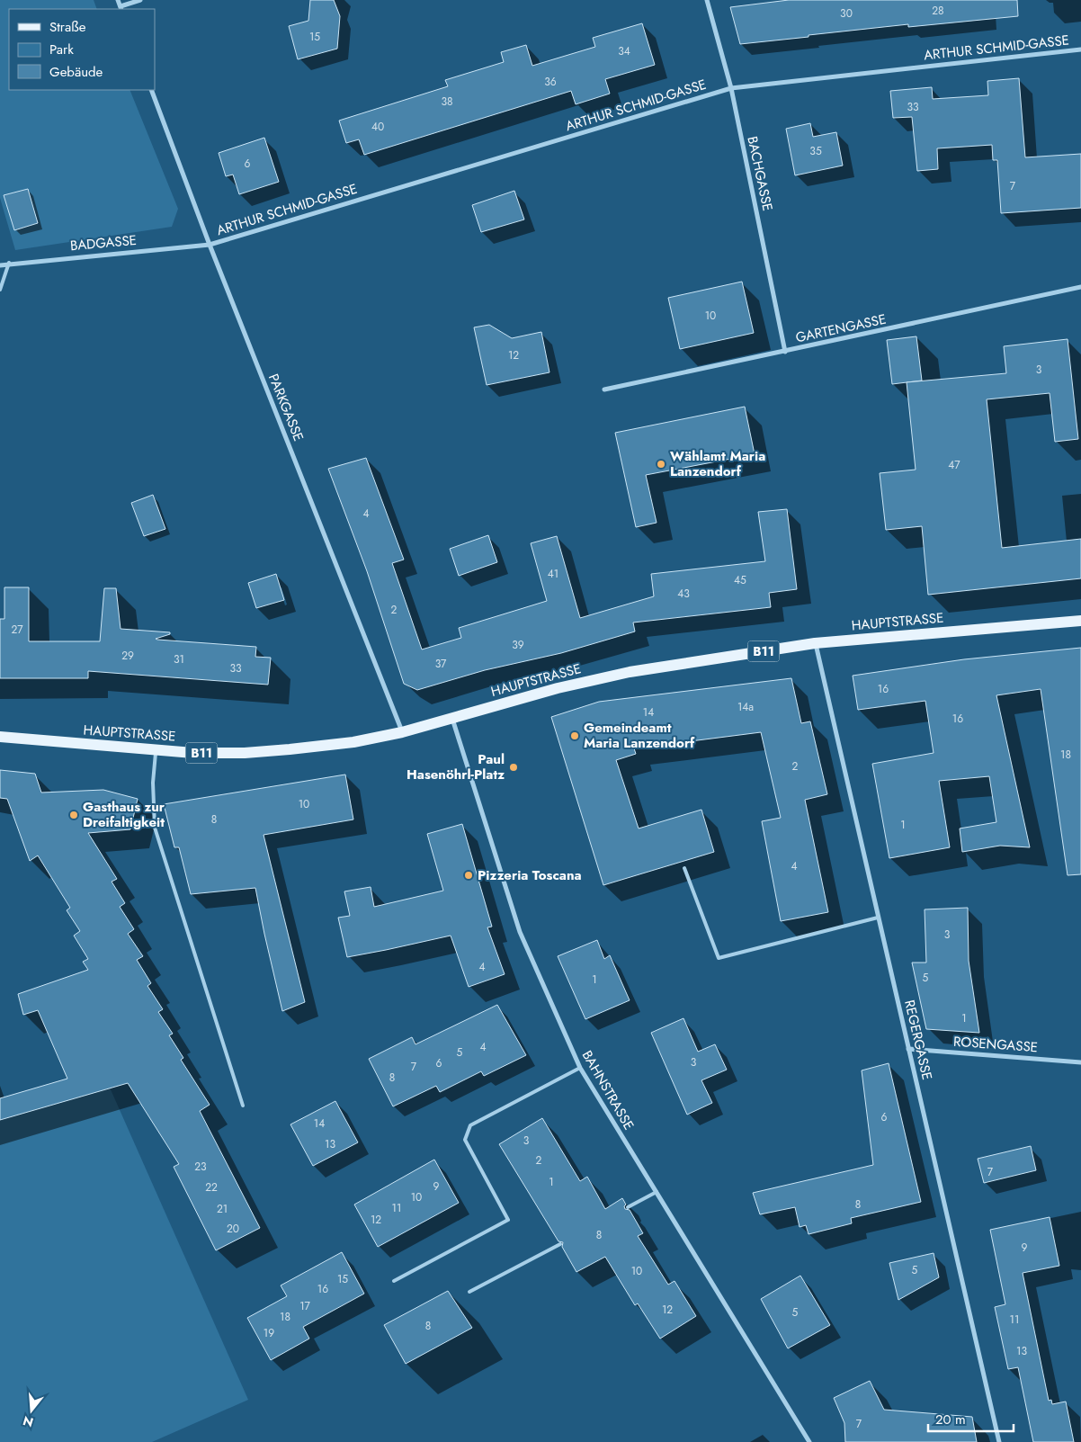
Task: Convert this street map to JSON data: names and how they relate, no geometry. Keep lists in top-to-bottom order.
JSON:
{
  "streets": {
    "main road": ["HAUPTSTRASSE", "B11"],
    "street": [
      "ARTHUR SCHMID-GASSE",
      "BACHGASSE",
      "BADGASSE",
      "GARTENGASSE",
      "PARKGASSE",
      "REGERGASSE",
      "ROSENGASSE",
      "BAHNSTRASSE"
    ]
  },
  "crossings": [
    ["ARTHUR SCHMID-GASSE", "BACHGASSE"],
    ["ARTHUR SCHMID-GASSE", "BADGASSE"],
    ["ARTHUR SCHMID-GASSE", "PARKGASSE"],
    ["BACHGASSE", "GARTENGASSE"],
    ["BADGASSE", "PARKGASSE"],
    ["PARKGASSE", "HAUPTSTRASSE"],
    ["HAUPTSTRASSE", "REGERGASSE"],
    ["HAUPTSTRASSE", "BAHNSTRASSE"],
    ["REGERGASSE", "ROSENGASSE"]
  ],
  "places": [
    "Wählamt Maria Lanzendorf",
    "Gemeindeamt Maria Lanzendorf",
    "Paul Hasenöhrl-Platz",
    "Gasthaus zur Dreifaltigkeit",
    "Pizzeria Toscana"
  ],
  "house_numbers": [
    "28",
    "30",
    "15",
    "34",
    "36",
    "38",
    "33",
    "40",
    "35",
    "6",
    "7",
    "10",
    "12",
    "3",
    "47",
    "4",
    "41",
    "45",
    "43",
    "2",
    "27",
    "39",
    "29",
    "31",
    "37",
    "33",
    "16",
    "14a",
    "14",
    "16",
    "18",
    "2",
    "10",
    "8",
    "1",
    "4",
    "3",
    "4",
    "5",
    "1",
    "1",
    "4",
    "5",
    "3",
    "6",
    "7",
    "8",
    "6",
    "14",
    "3",
    "13",
    "2",
    "23",
    "7",
    "1",
    "9",
    "22",
    "10",
    "8",
    "11",
    "21",
    "12",
    "20",
    "8",
    "9",
    "5",
    "10",
    "15",
    "16",
    "17",
    "12",
    "5",
    "18",
    "11",
    "8",
    "19",
    "13",
    "7"
  ],
  "legend": ["Straße", "Park", "Gebäude"],
  "scale_bar": "20 m",
  "north": "bottom"
}
